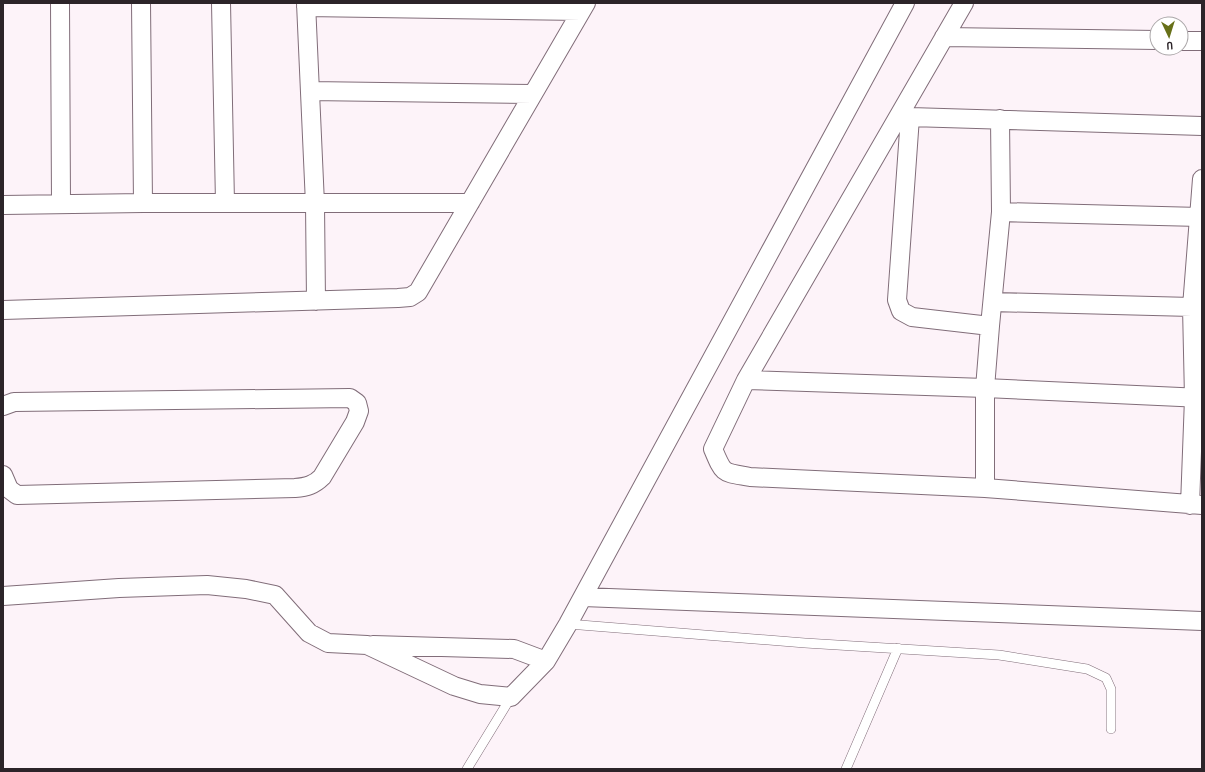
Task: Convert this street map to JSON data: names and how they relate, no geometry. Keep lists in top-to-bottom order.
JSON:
{
  "north": "bottom"
}
